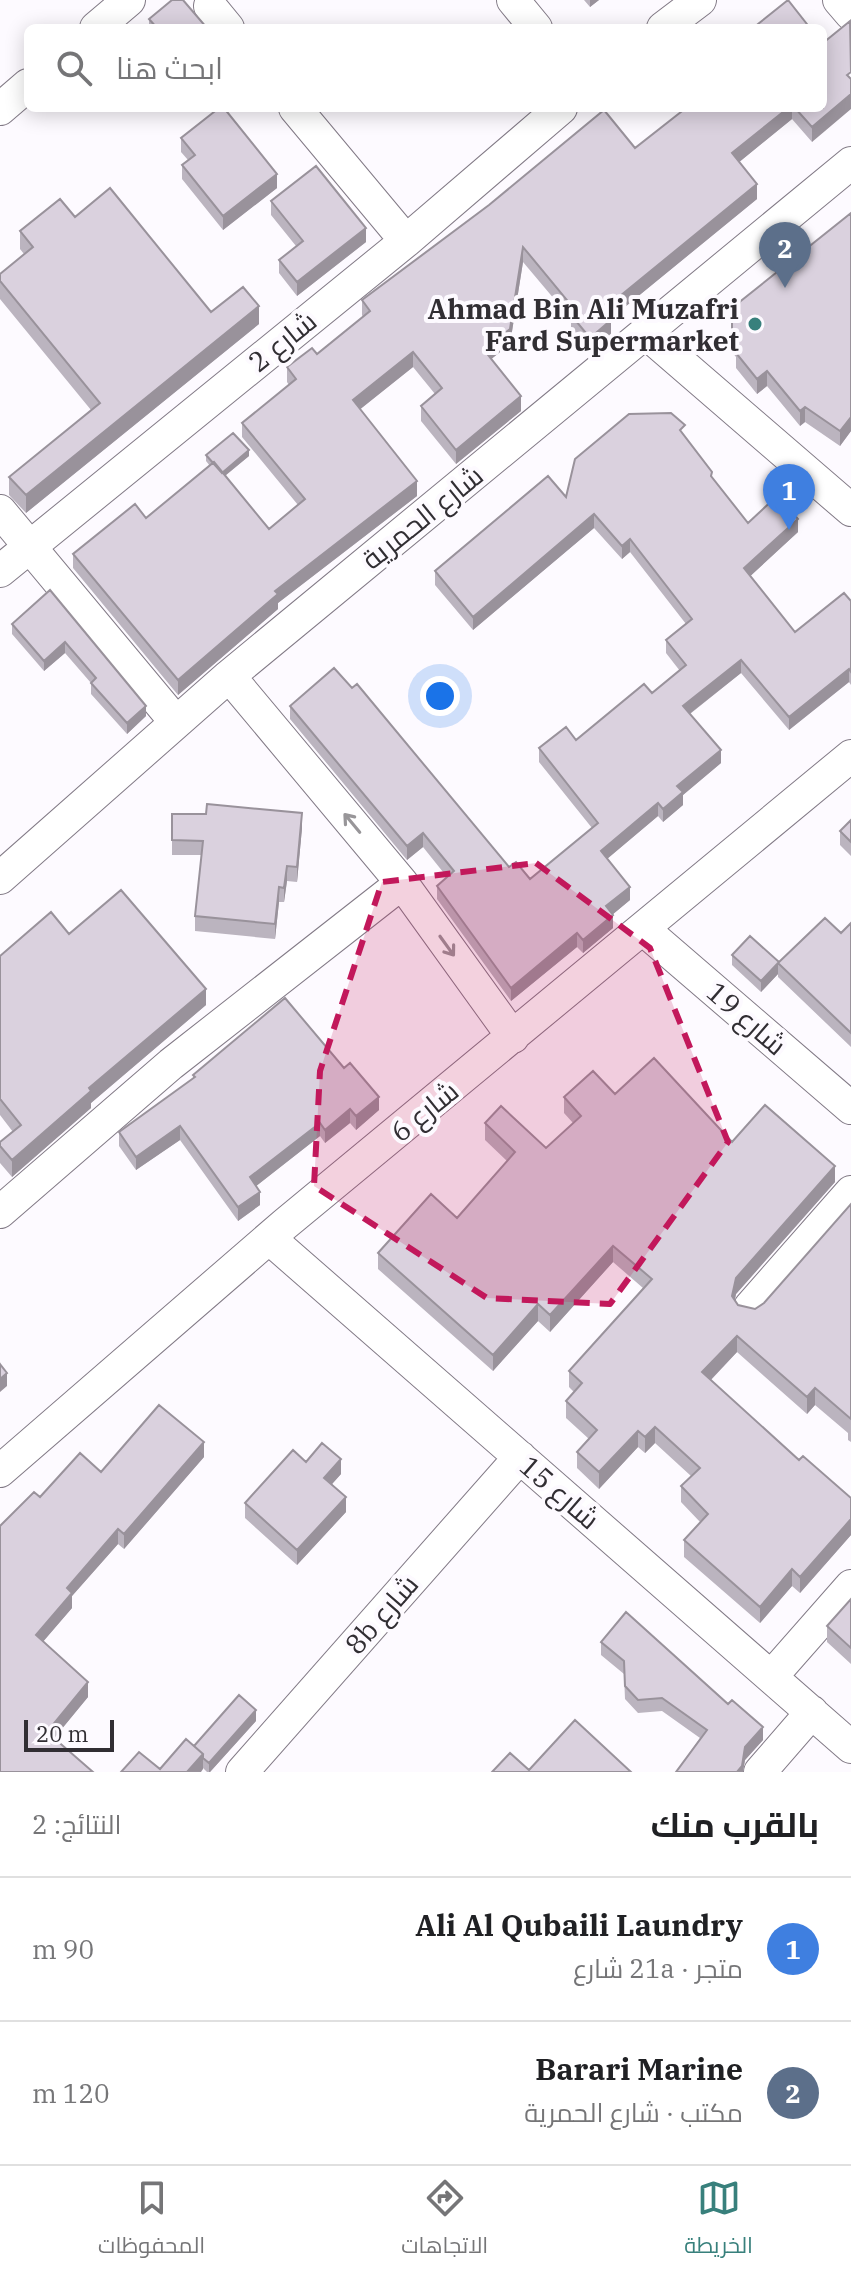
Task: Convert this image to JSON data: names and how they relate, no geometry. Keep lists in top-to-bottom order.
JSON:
{
  "streets": {
    "street": [
      "شارع 2",
      "شارع الحمرية",
      "شارع 19",
      "شارع 6",
      "شارع 15",
      "8b شارع"
    ]
  },
  "crossings": [
    ["شارع 19", "شارع 6"],
    ["شارع 6", "شارع 15"],
    ["شارع 15", "8b شارع"]
  ],
  "places": ["Ahmad Bin Ali Muzafri Fard Supermarket"],
  "scale_bar": "20 m",
  "page": {
    "search": "ابحث هنا",
    "pins": ["2", "1"],
    "scale": "20 m",
    "heading": ["بالقرب منك", "النتائج: 2"],
    "list": [
      {
        "mark": "1",
        "name": "Ali Al Qubaili Laundry",
        "note": "متجر · 21a شارع",
        "value": "90 m"
      },
      {
        "mark": "2",
        "name": "Barari Marine",
        "note": "مكتب · شارع الحمرية",
        "value": "120 m"
      }
    ],
    "nav": ["الخريطة", "الاتجاهات", "المحفوظات"]
  }
}
